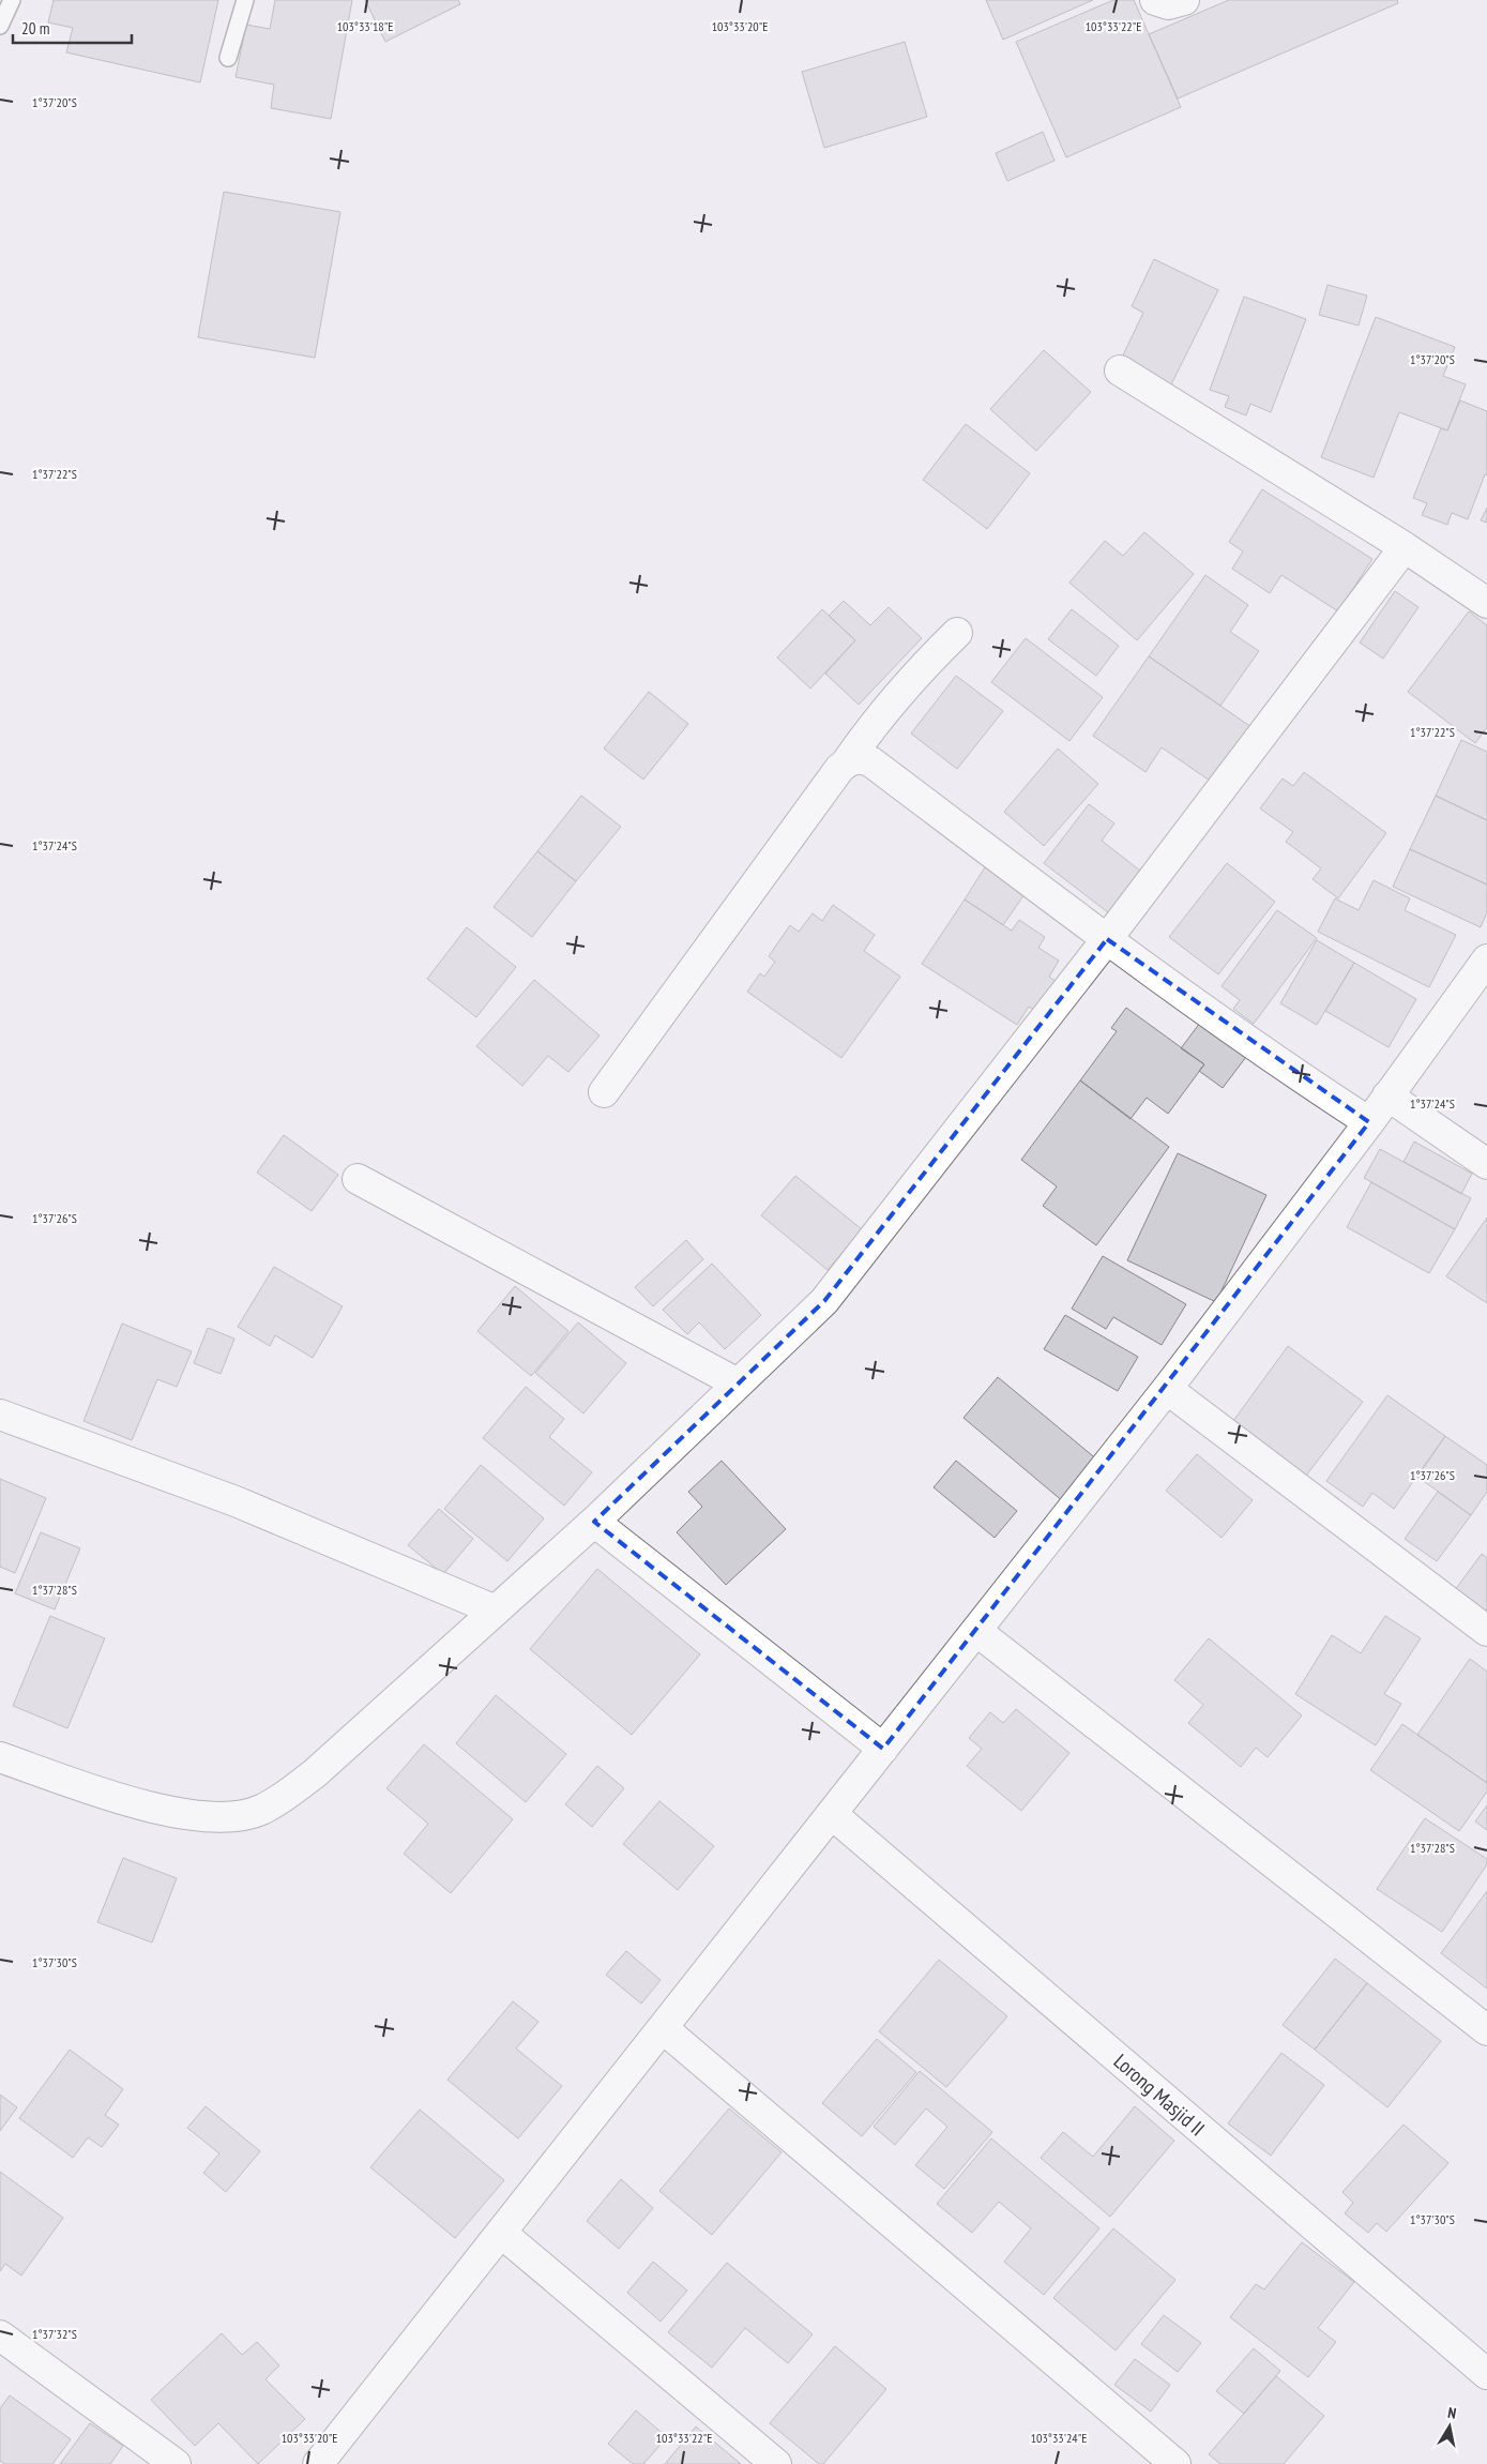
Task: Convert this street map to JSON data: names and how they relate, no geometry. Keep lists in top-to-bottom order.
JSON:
{
  "streets": {
    "street": ["Lorong Masjid II"]
  },
  "scale_bar": "20 m",
  "north": "top",
  "coordinates": [
    "103°33'18\"E",
    "103°33'20\"E",
    "103°33'22\"E",
    "1°37'20\"S",
    "1°37'22\"S",
    "1°37'24\"S",
    "1°37'26\"S",
    "1°37'28\"S",
    "1°37'30\"S",
    "1°37'32\"S",
    "103°33'24\"E"
  ]
}
